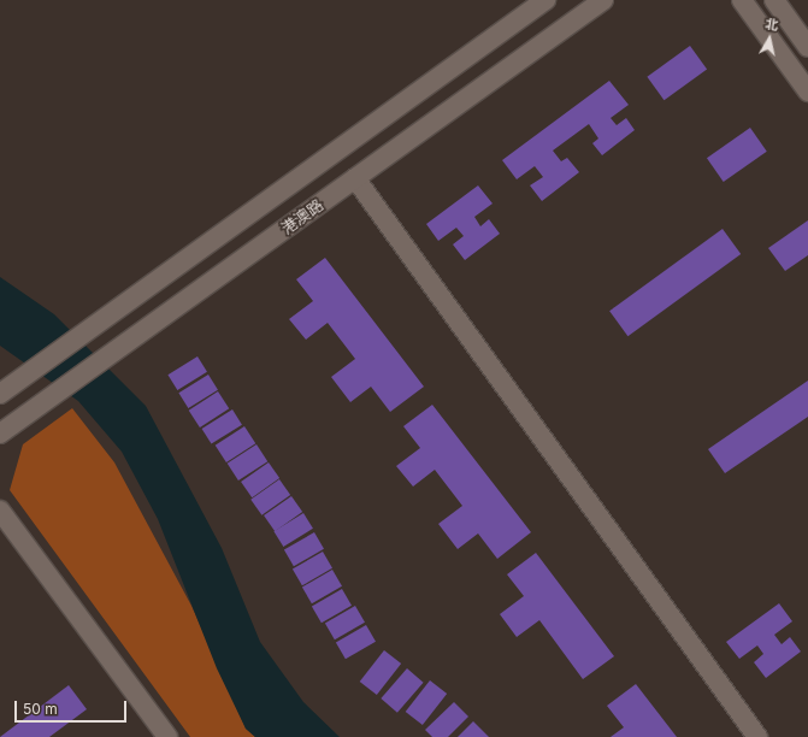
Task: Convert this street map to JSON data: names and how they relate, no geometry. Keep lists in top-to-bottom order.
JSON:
{
  "streets": {
    "street": ["港澳路"]
  },
  "scale_bar": "50 m",
  "north": "top"
}
